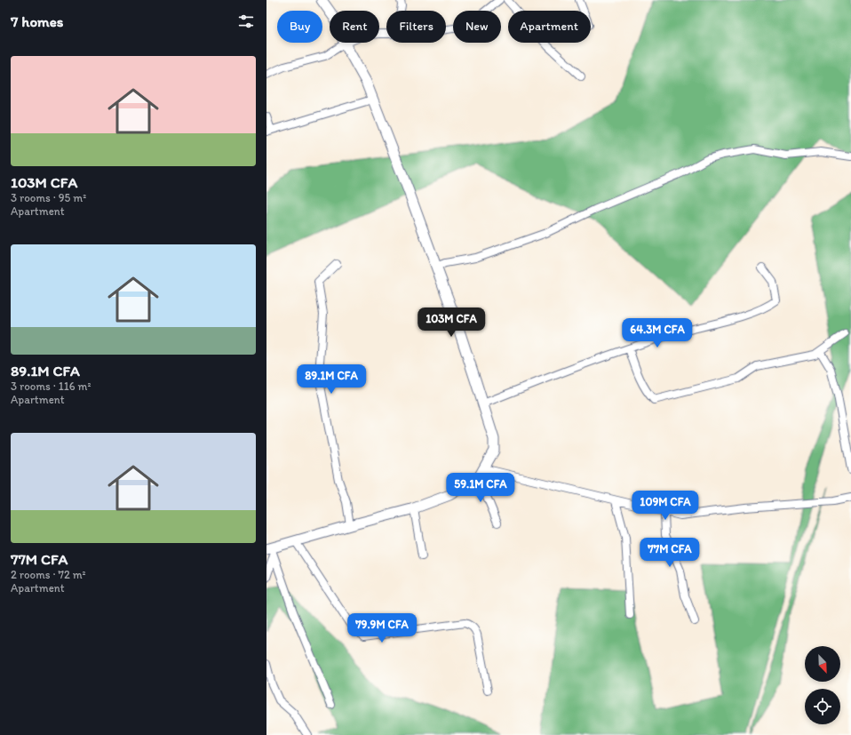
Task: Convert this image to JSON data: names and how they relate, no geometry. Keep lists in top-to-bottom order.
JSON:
{
  "north": "bottom right",
  "page": {
    "heading": "7 homes",
    "chip": [
      "Buy",
      "Rent",
      "Filters",
      "New",
      "Apartment"
    ],
    "list": [
      {
        "name": "103M CFA",
        "note": "3 rooms · 95 m² · Apartment"
      },
      {
        "name": "89.1M CFA",
        "note": "3 rooms · 116 m² · Apartment"
      },
      {
        "name": "77M CFA",
        "note": "2 rooms · 72 m² · Apartment"
      }
    ],
    "price": [
      "103M CFA",
      "64.3M CFA",
      "89.1M CFA",
      "59.1M CFA",
      "109M CFA",
      "77M CFA",
      "79.9M CFA"
    ]
  }
}
